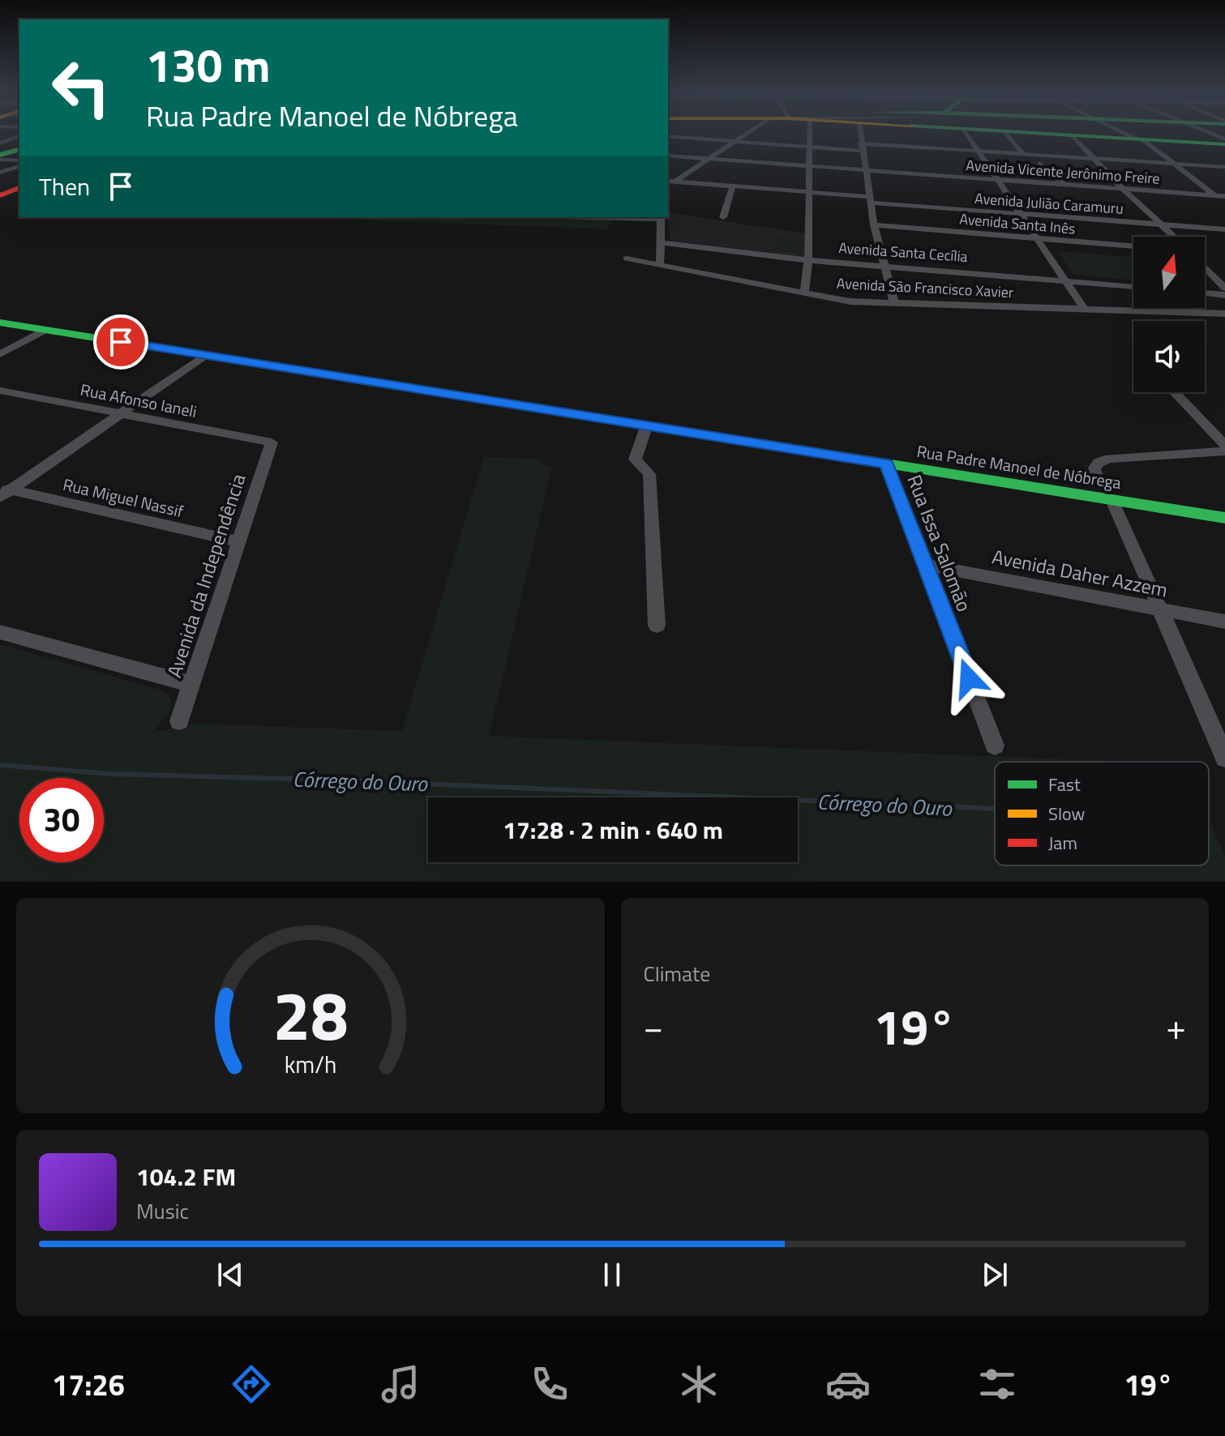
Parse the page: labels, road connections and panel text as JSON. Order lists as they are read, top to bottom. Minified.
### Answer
{"streets":{"street":["Avenida Vicente Jerônimo Freire","Avenida Julião Caramuru","Avenida Santa Inês","Avenida Santa Cecília","Avenida São Francisco Xavier","Rua Afonso Ianeli","Rua Padre Manoel de Nóbrega","Rua Miguel Nassif","Rua Issa Salomão","Avenida Daher Azzem","Avenida da Independência"]},"crossings":[["Rua Afonso Ianeli","Avenida da Independência"],["Rua Padre Manoel de Nóbrega","Rua Issa Salomão"],["Rua Miguel Nassif","Avenida da Independência"],["Rua Issa Salomão","Avenida Daher Azzem"]],"water":["Córrego do Ouro"],"legend":["Fast","Slow","Jam"],"north":"top","page":{"turn":["130 m","Rua Padre Manoel de Nóbrega"],"then":"Then","limit":"30","trip":"17:28 · 2 min · 640 m","tile":"Climate","heat":["−","19°","+"],"song":["104.2 FM","Music"],"tabs":["17:26","19°"],"gauge":["28","km/h"]}}
